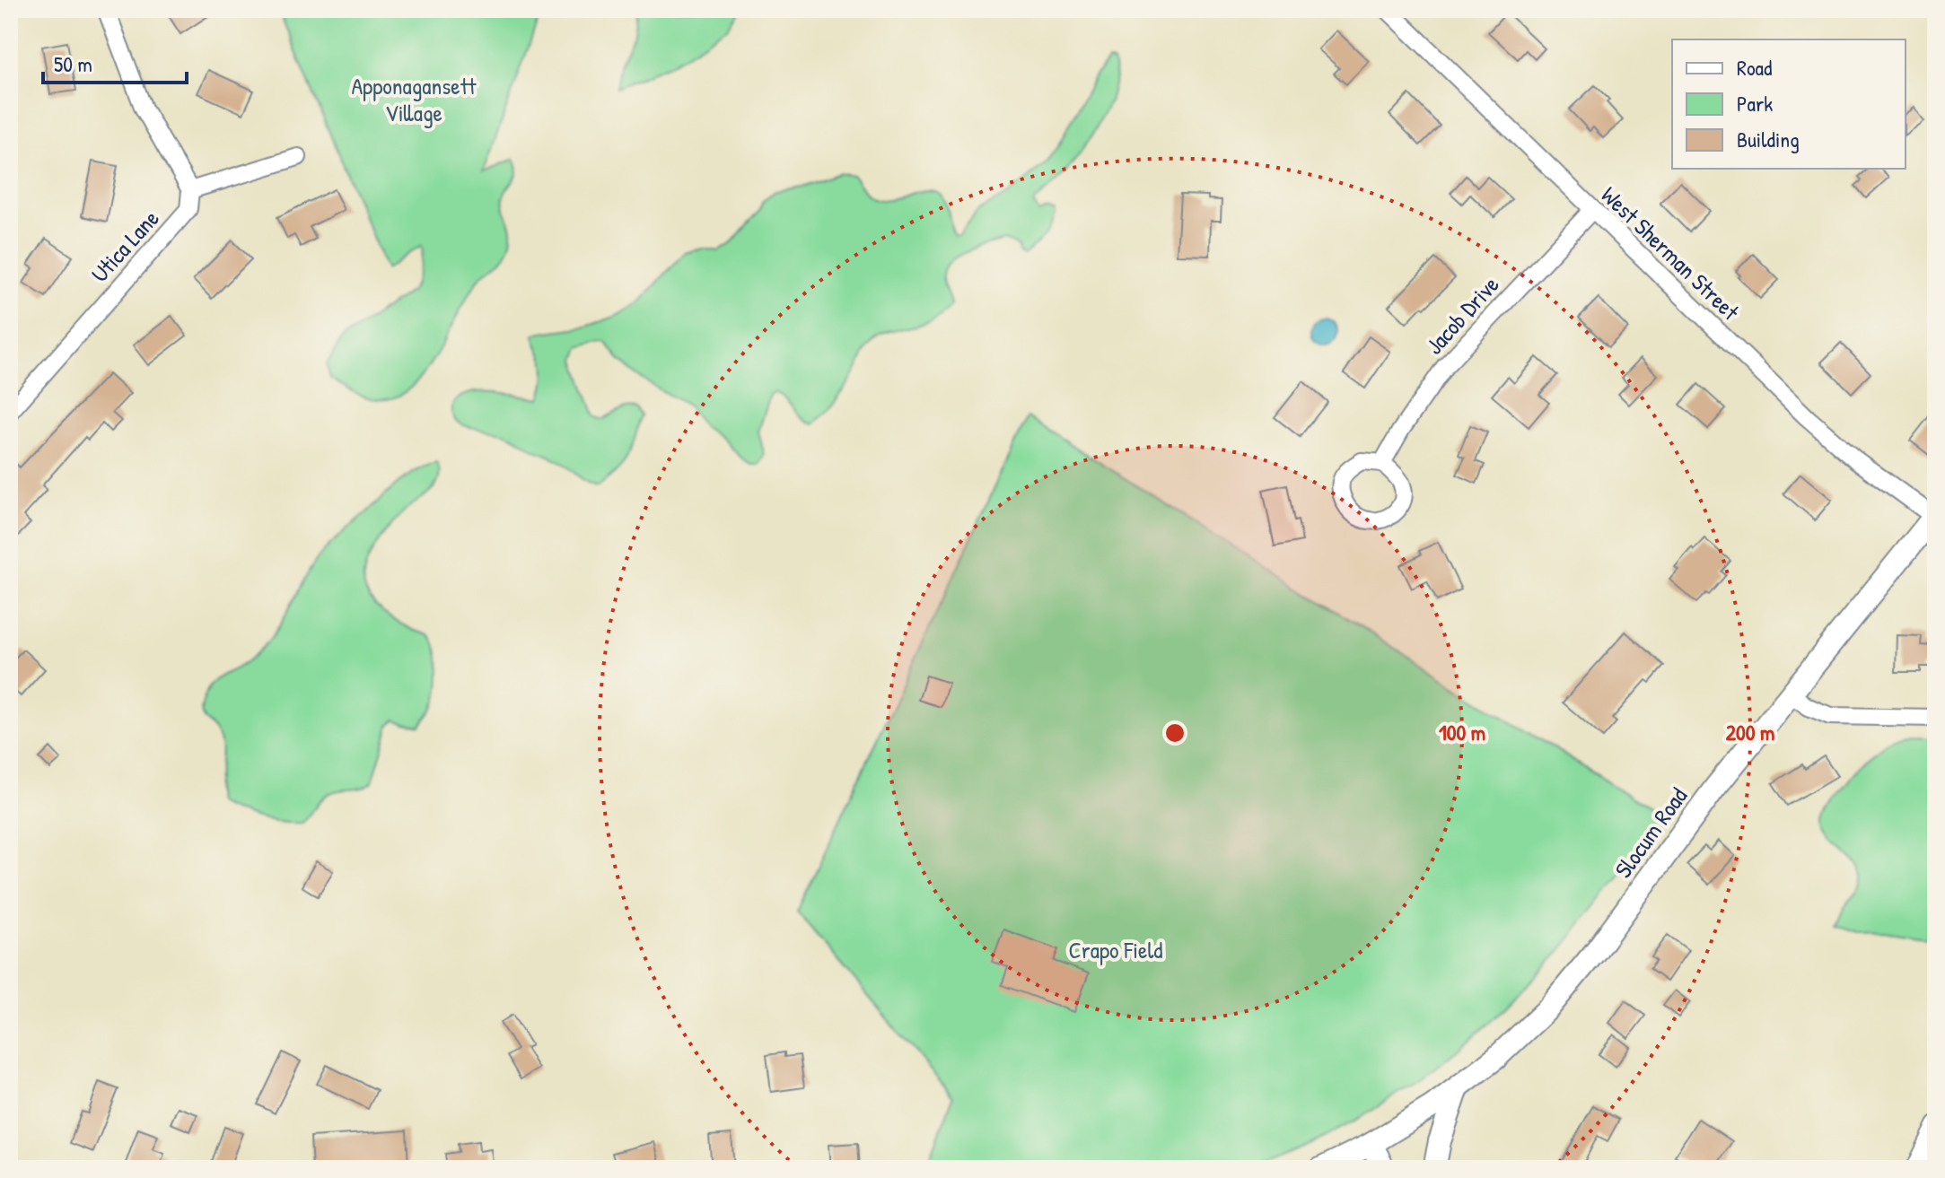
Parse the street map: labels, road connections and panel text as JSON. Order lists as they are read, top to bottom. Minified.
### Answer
{"streets":{"main road":["Slocum Road"],"street":["Utica Lane","West Sherman Street","Jacob Drive"]},"crossings":[["West Sherman Street","Jacob Drive"],["West Sherman Street","Slocum Road"]],"parks":["Apponagansett Village","Crapo Field"],"legend":["Road","Park","Building"],"scale_bar":"50 m","rings":["100 m","200 m"]}
